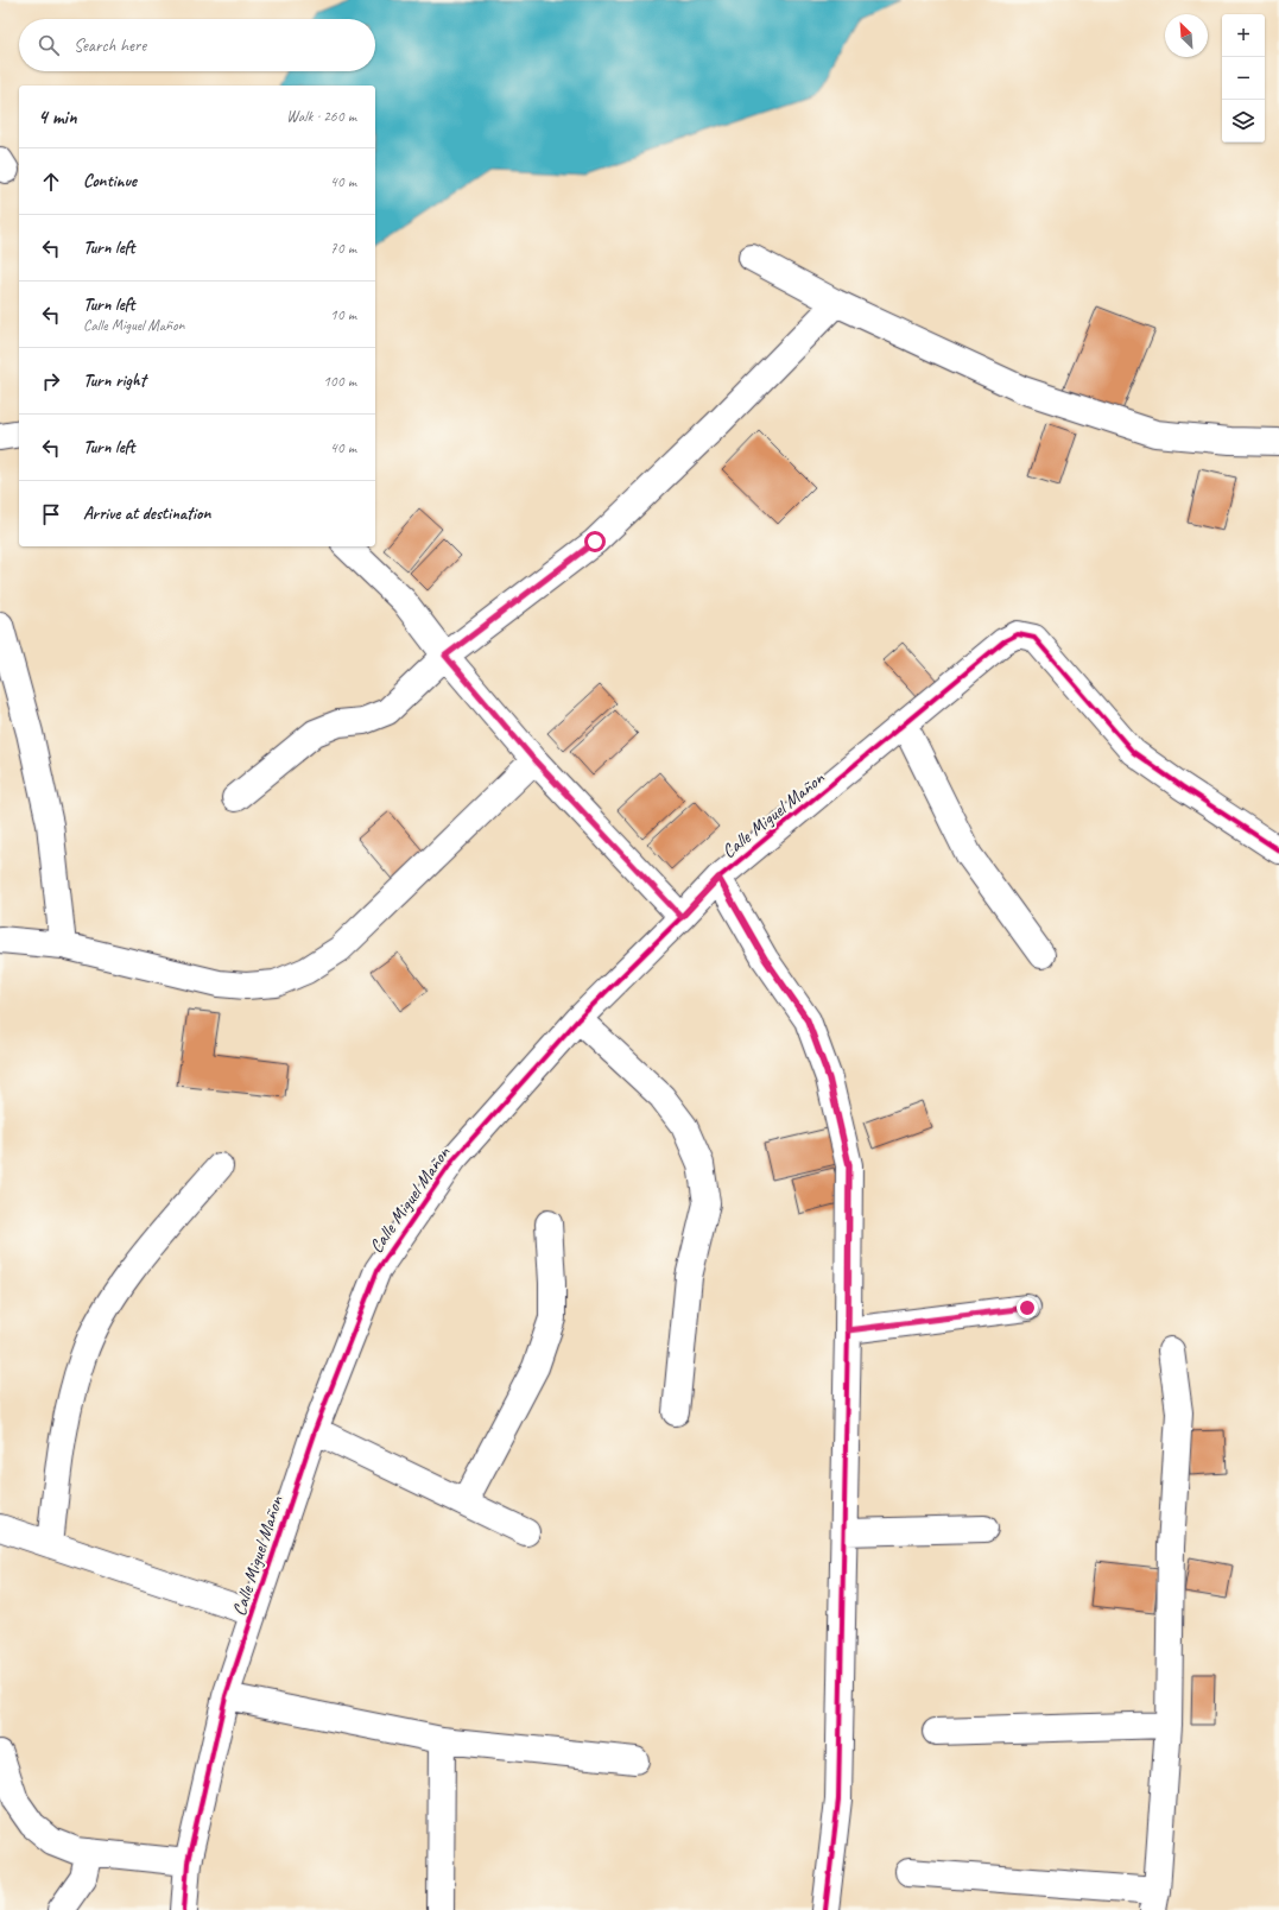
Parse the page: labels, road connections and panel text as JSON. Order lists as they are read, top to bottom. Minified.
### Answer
{"streets":{"street":["Calle Miguel Mañon"]},"north":"top left","page":{"map_buttons":["+","−"],"search":"Search here","heading":["4 min","Walk · 260 m"],"list":[["Continue","40 m"],["Turn left","70 m"],["Turn left","Calle Miguel Mañon","10 m"],["Turn right","100 m"],["Turn left","40 m"],"Arrive at destination"]}}
